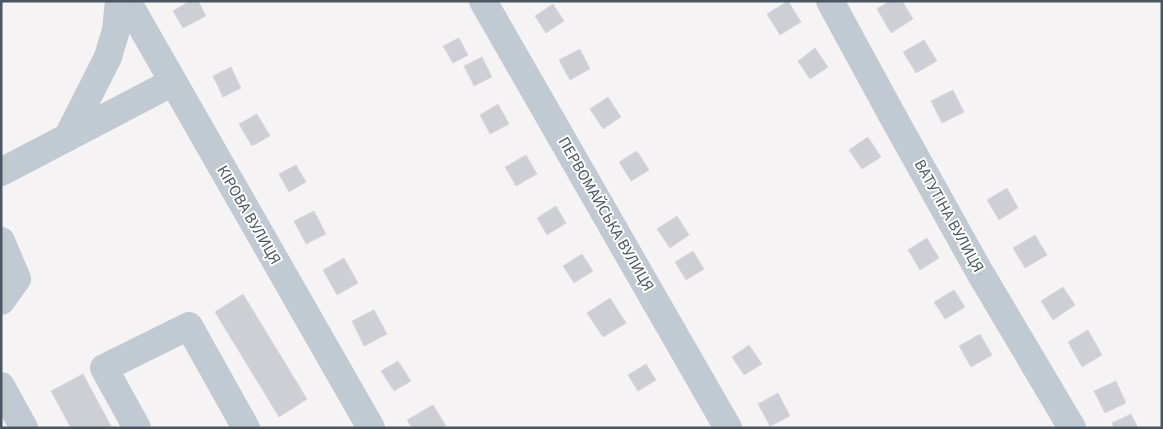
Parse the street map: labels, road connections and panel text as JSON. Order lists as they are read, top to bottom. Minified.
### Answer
{"streets":{"street":["ПЕРВОМАЙСЬКА ВУЛИЦЯ","КІРОВА ВУЛИЦЯ","ВАТУТІНА ВУЛИЦЯ"]}}
